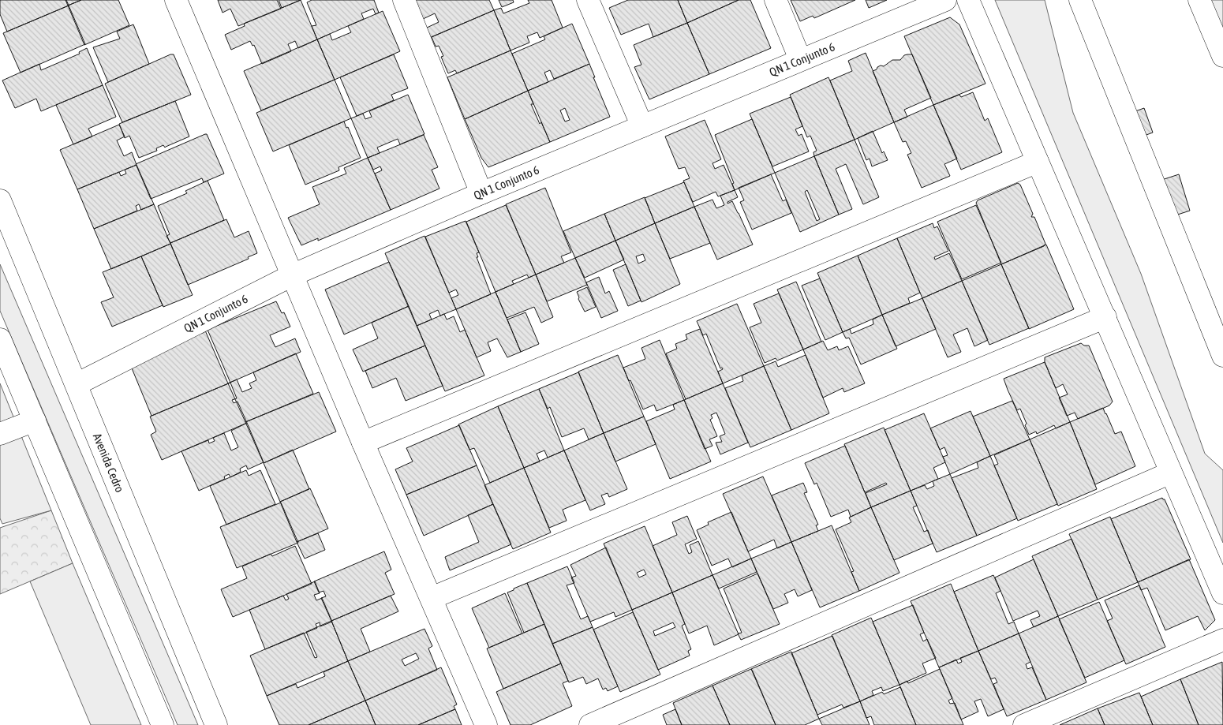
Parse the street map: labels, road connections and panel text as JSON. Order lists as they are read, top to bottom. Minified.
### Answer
{"streets":{"main road":["QN 1 Conjunto 6","Avenida Cedro"]},"crossings":[["QN 1 Conjunto 6","Avenida Cedro"]]}
